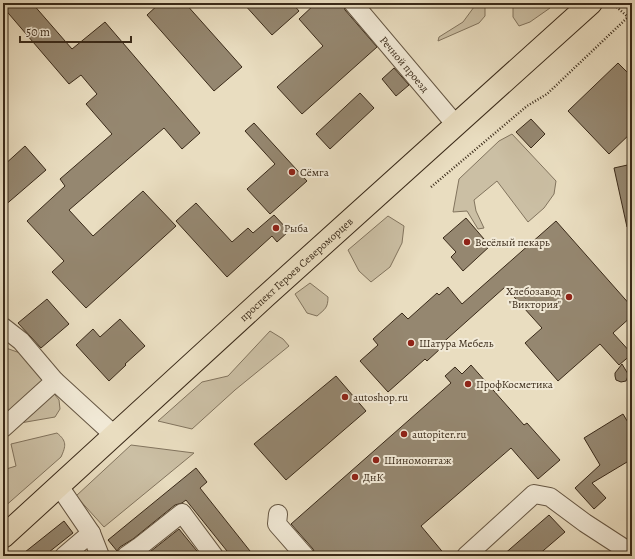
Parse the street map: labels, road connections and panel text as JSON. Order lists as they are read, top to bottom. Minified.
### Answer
{"streets":{"main road":["проспект Героев Североморцев"],"street":["Речной проезд"]},"crossings":[["Речной проезд","проспект Героев Североморцев"]],"places":["Сёмга","Рыба","Весёлый пекарь","Хлебозавод \"Виктория\"","Шатура Мебель","ПрофКосметика","autoshop.ru","autopiter.ru","Шиномонтаж","ДнК"],"scale_bar":"50 m"}
